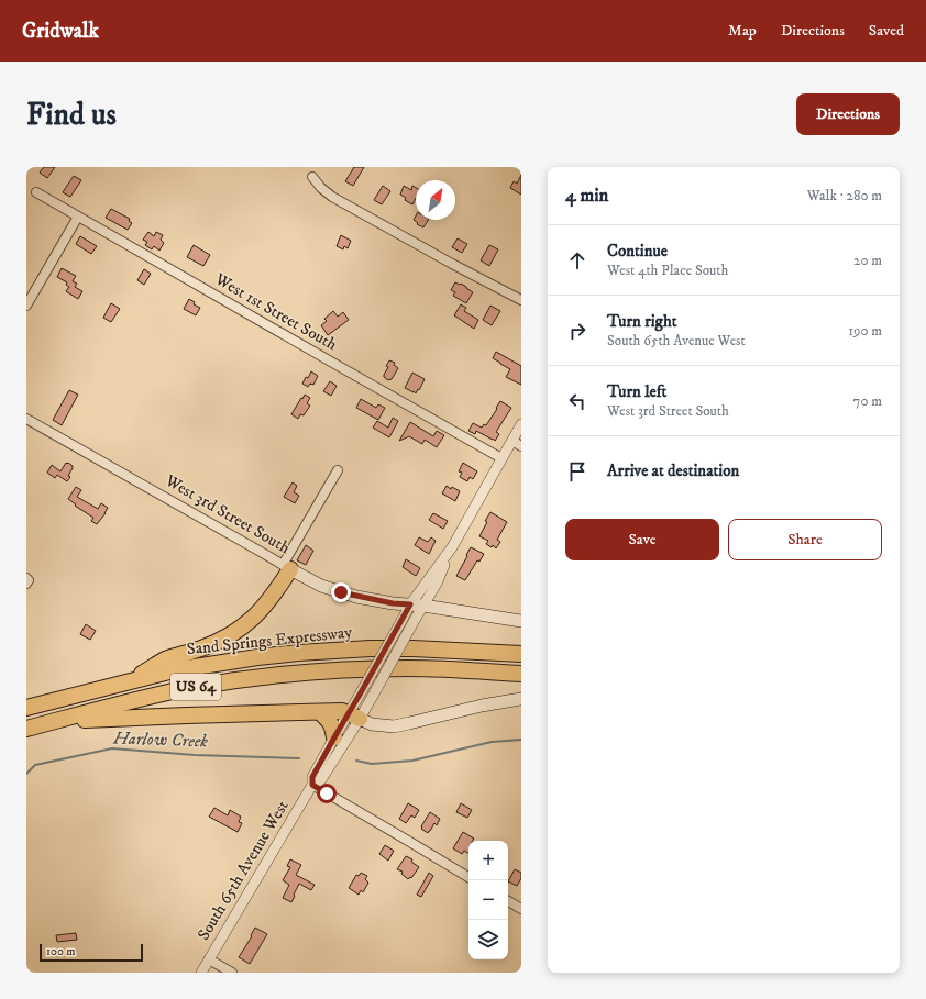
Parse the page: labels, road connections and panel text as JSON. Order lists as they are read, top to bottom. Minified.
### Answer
{"streets":{"highway":["Sand Springs Expressway","US 64"],"main road":["West 3rd Street South"],"street":["West 1st Street South","South 65th Avenue West"]},"crossings":[["West 1st Street South","South 65th Avenue West"],["West 3rd Street South","South 65th Avenue West"]],"water":["Harlow Creek"],"scale_bar":"100 m","north":"top right","page":{"header":"Gridwalk","nav":["Map","Directions","Saved"],"buttons":["Directions",["Save","Share"]],"title":"Find us","heading":["4 min","Walk · 280 m"],"list":[["Continue","West 4th Place South","20 m"],["Turn right","South 65th Avenue West","190 m"],["Turn left","West 3rd Street South","70 m"],"Arrive at destination"],"map_buttons":["+","−"],"scale":"100 m"}}
